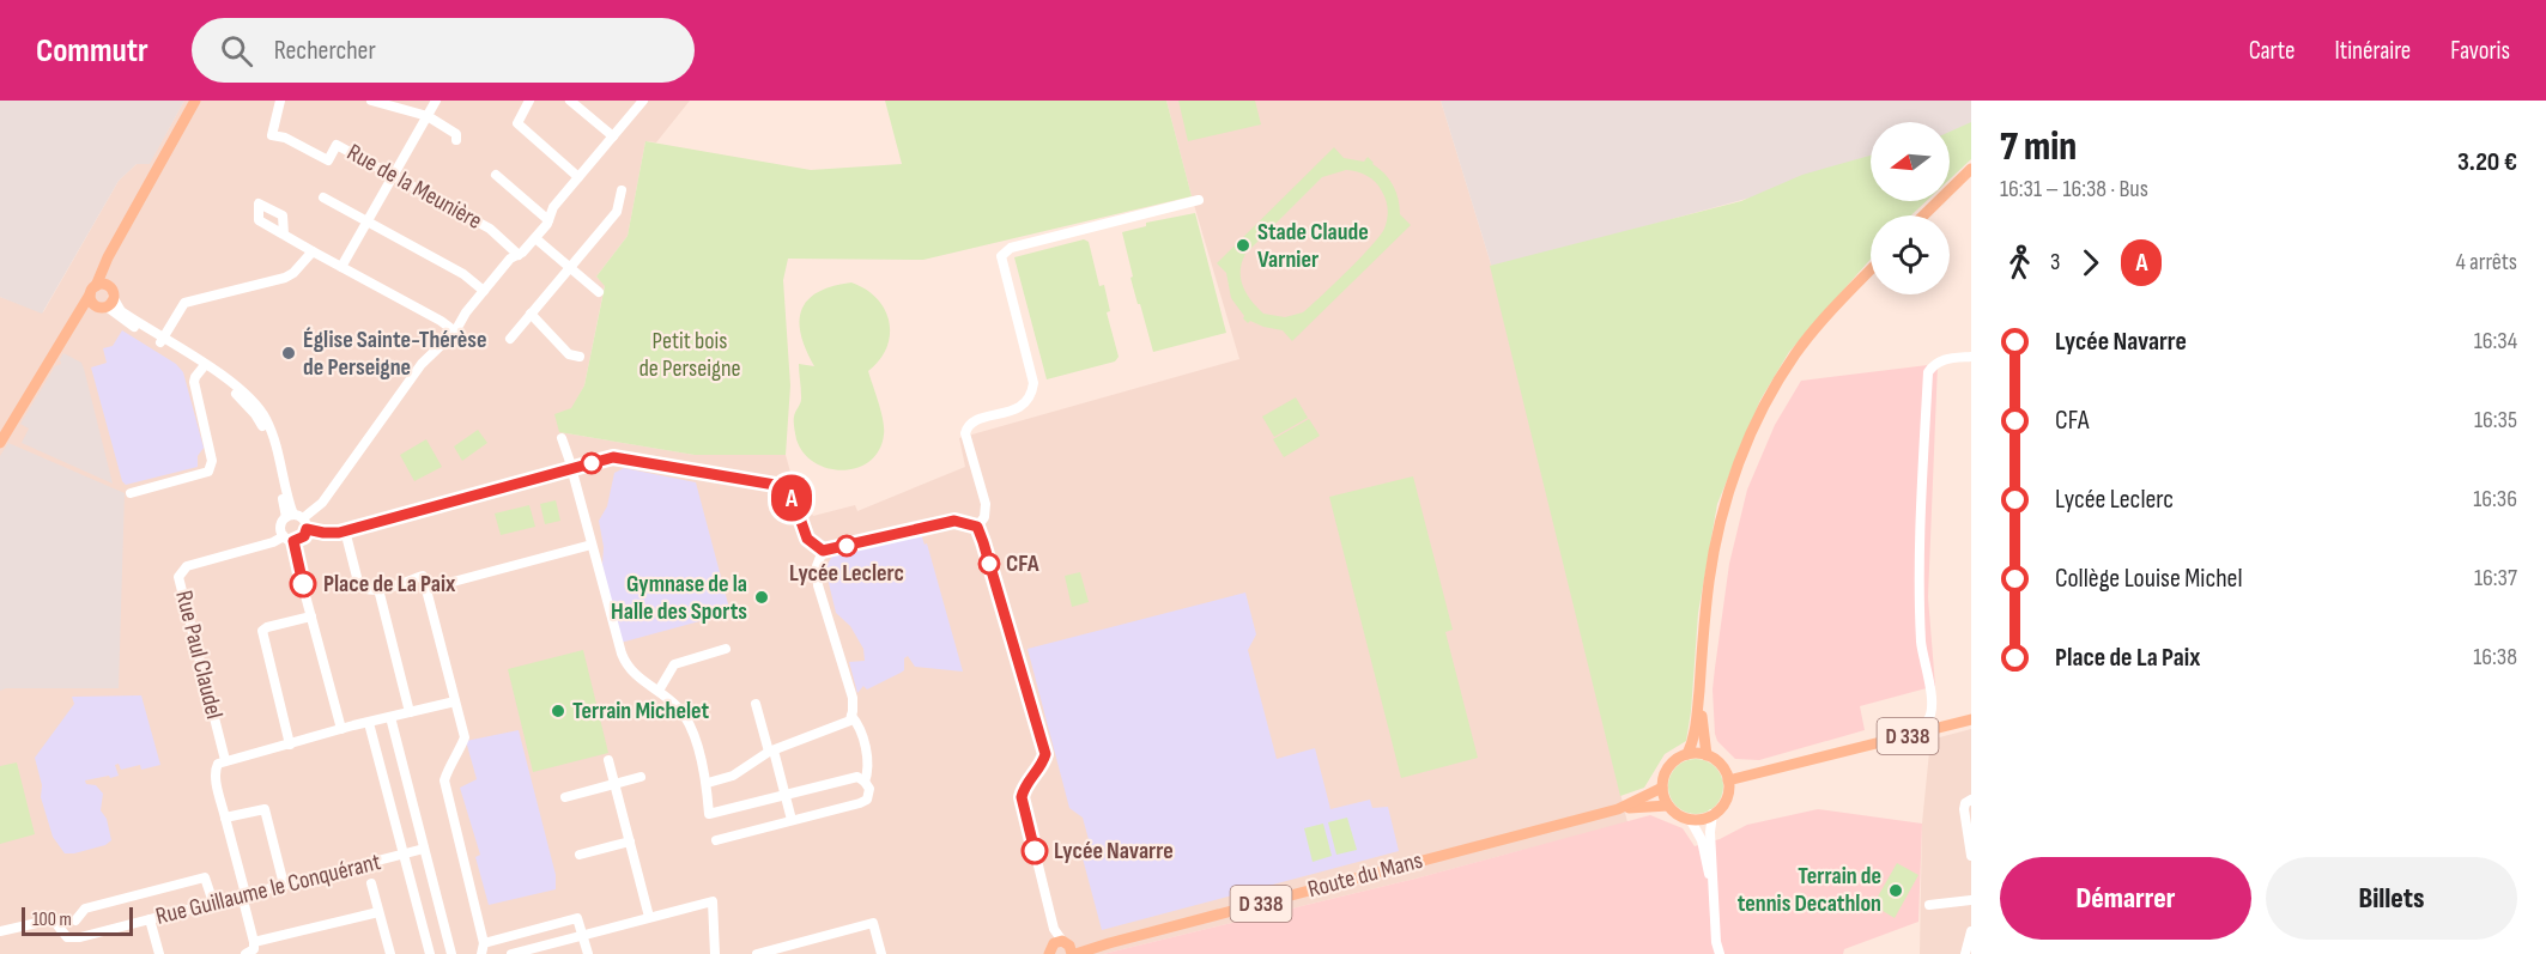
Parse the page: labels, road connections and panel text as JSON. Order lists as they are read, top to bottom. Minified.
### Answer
{"streets":{"main road":["D 338","Route du Mans"],"street":["Rue de la Meunière","Rue Paul Claudel","Rue Guillaume le Conquérant"]},"crossings":[["D 338","Route du Mans"]],"parks":["Petit bois de Perseigne"],"places":["Stade Claude Varnier","Église Sainte-Thérèse de Perseigne","Lycée Leclerc","CFA","Place de La Paix","Gymnase de la Halle des Sports","Terrain Michelet","Lycée Navarre","Terrain de tennis Decathlon"],"lines":["bus line A"],"scale_bar":"100 m","north":"left","page":{"header":"Commutr","search":"Rechercher","nav":["Carte","Itinéraire","Favoris"],"on_map":"A","heading":["7 min","16:31 – 16:38 · Bus","3.20 €"],"legs":["3","A","4 arrêts"],"list":[{"name":"Lycée Navarre","value":"16:34"},{"name":"CFA","value":"16:35"},{"name":"Lycée Leclerc","value":"16:36"},{"name":"Collège Louise Michel","value":"16:37"},{"name":"Place de La Paix","value":"16:38"}],"buttons":["Démarrer","Billets"],"scale":"100 m"}}
